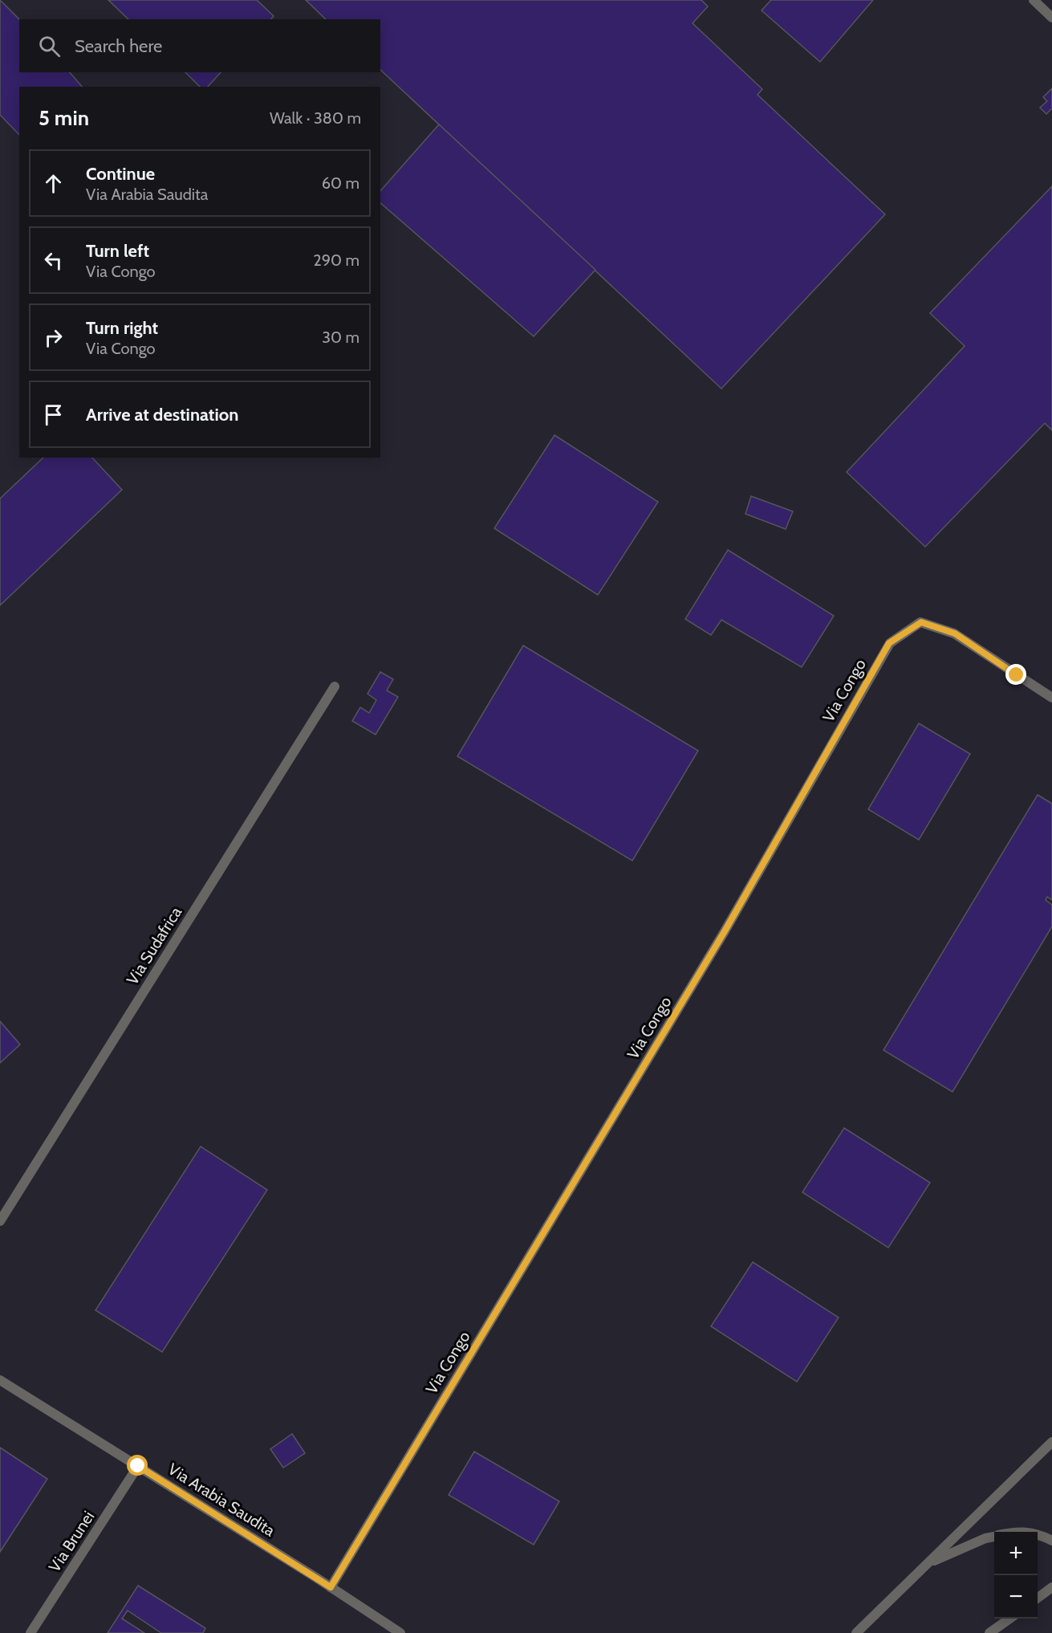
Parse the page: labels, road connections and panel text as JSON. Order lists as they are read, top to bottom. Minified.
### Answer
{"streets":{"street":["Via Congo","Via Sudafrica","Via Arabia Saudita","Via Brunei"]},"crossings":[["Via Congo","Via Arabia Saudita"],["Via Arabia Saudita","Via Brunei"]],"page":{"search":"Search here","heading":["5 min","Walk · 380 m"],"list":[["Continue","Via Arabia Saudita","60 m"],["Turn left","Via Congo","290 m"],["Turn right","Via Congo","30 m"],"Arrive at destination"],"map_buttons":["+","−"]}}
